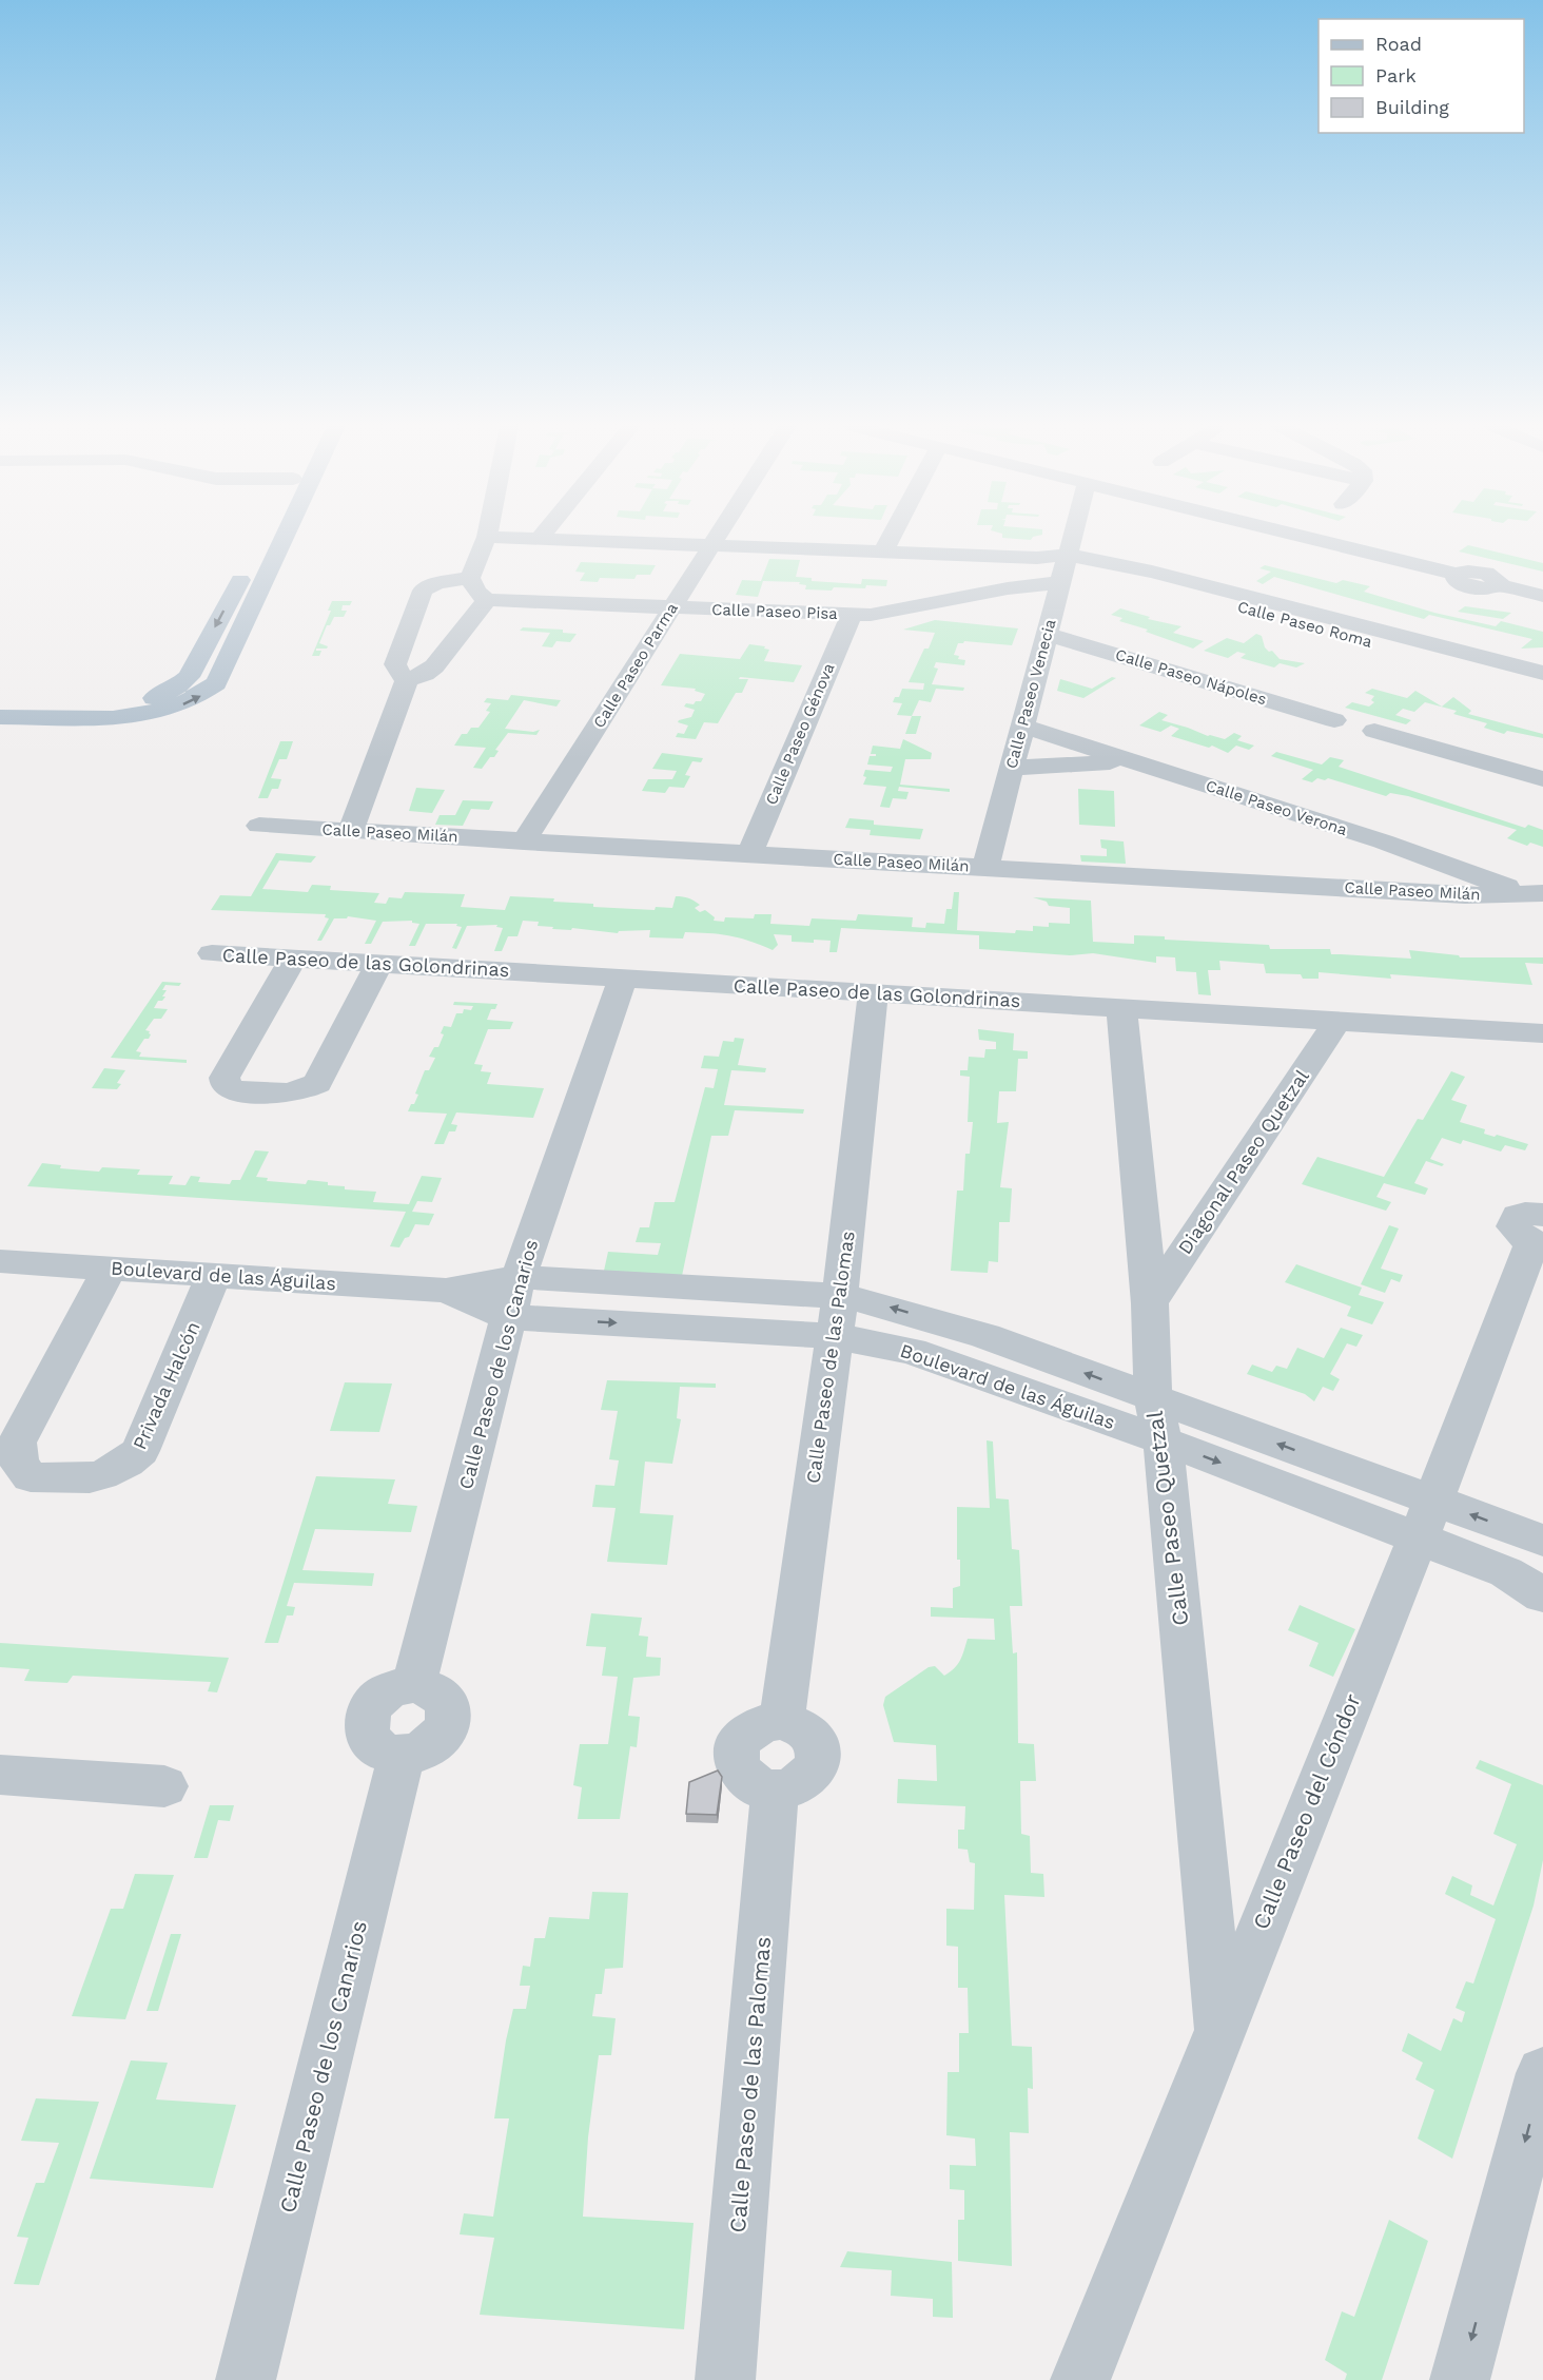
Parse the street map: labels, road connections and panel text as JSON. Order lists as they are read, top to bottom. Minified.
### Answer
{"streets":{"street":["Calle Paseo Pisa","Calle Paseo Roma","Calle Paseo Parma","Calle Paseo Nápoles","Calle Paseo Venecia","Calle Paseo Génova","Calle Paseo Verona","Calle Paseo Milán","Calle Paseo de las Golondrinas","Diagonal Paseo Quetzal","Boulevard de las Águilas","Calle Paseo de las Palomas","Calle Paseo de los Canarios","Privada Halcón","Calle Paseo Quetzal","Calle Paseo del Cóndor"]},"crossings":[["Calle Paseo Pisa","Calle Paseo Roma"],["Calle Paseo Pisa","Calle Paseo Parma"],["Calle Paseo Pisa","Calle Paseo Venecia"],["Calle Paseo Pisa","Calle Paseo Génova"],["Calle Paseo Roma","Calle Paseo Venecia"],["Calle Paseo Parma","Calle Paseo Milán"],["Calle Paseo Nápoles","Calle Paseo Venecia"],["Calle Paseo Venecia","Calle Paseo Verona"],["Calle Paseo Venecia","Calle Paseo Milán"],["Calle Paseo Génova","Calle Paseo Milán"],["Calle Paseo Verona","Calle Paseo Milán"],["Calle Paseo de las Golondrinas","Diagonal Paseo Quetzal"],["Calle Paseo de las Golondrinas","Calle Paseo de las Palomas"],["Calle Paseo de las Golondrinas","Calle Paseo de los Canarios"],["Calle Paseo de las Golondrinas","Calle Paseo Quetzal"],["Diagonal Paseo Quetzal","Calle Paseo Quetzal"],["Boulevard de las Águilas","Calle Paseo de las Palomas"],["Boulevard de las Águilas","Calle Paseo de los Canarios"],["Boulevard de las Águilas","Privada Halcón"],["Boulevard de las Águilas","Calle Paseo Quetzal"],["Boulevard de las Águilas","Calle Paseo del Cóndor"],["Calle Paseo Quetzal","Calle Paseo del Cóndor"]],"legend":["Road","Park","Building"]}
